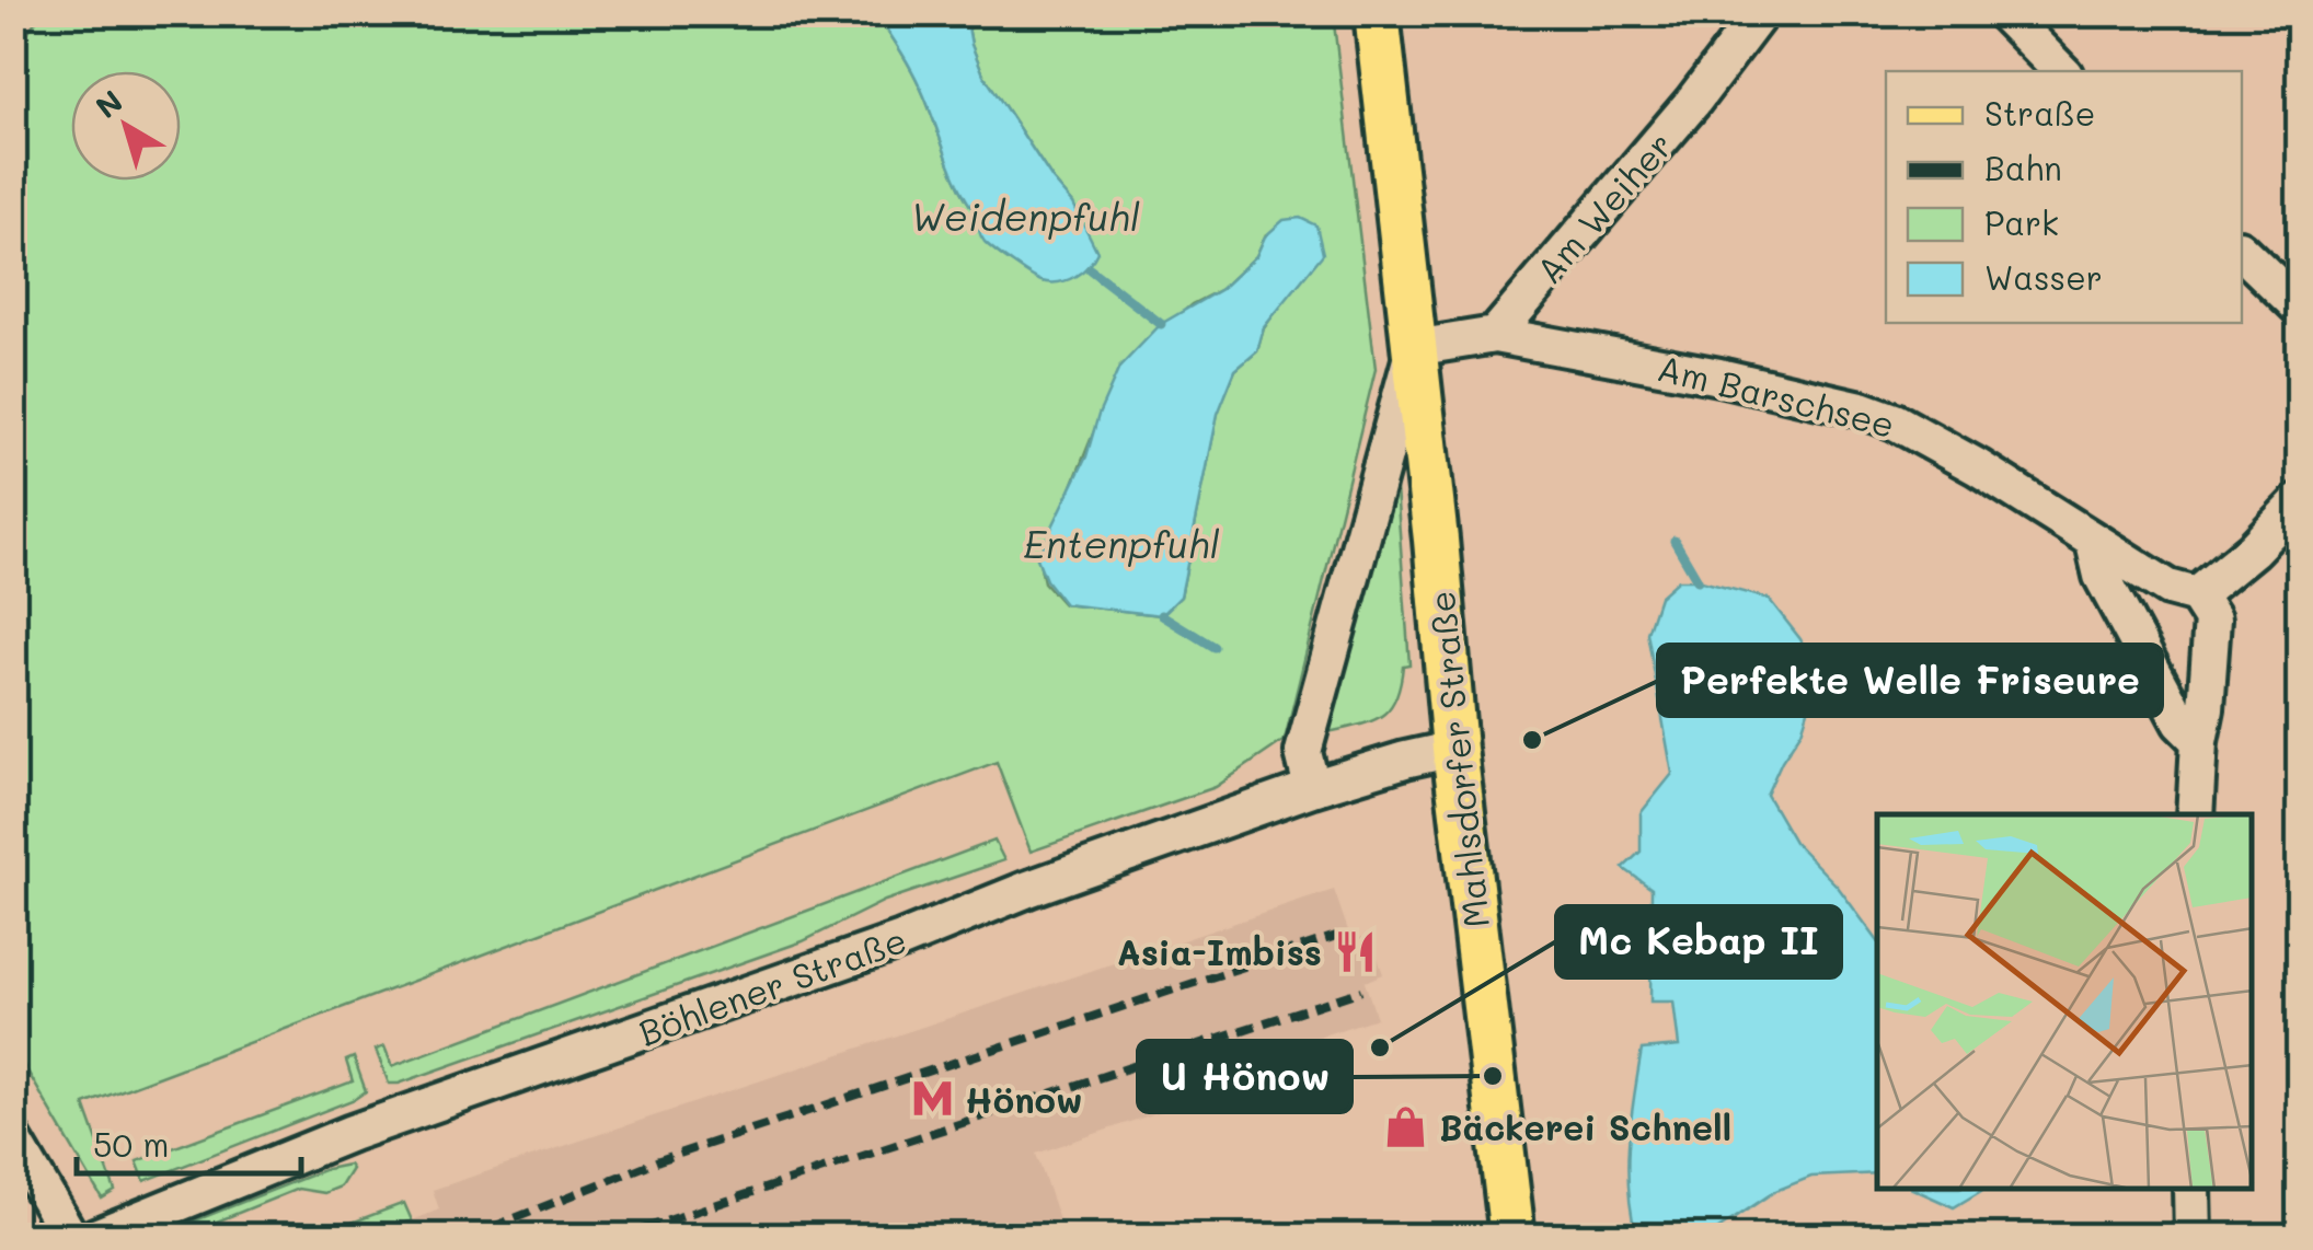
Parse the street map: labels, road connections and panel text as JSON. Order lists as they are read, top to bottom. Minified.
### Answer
{"streets":{"main road":["Mahlsdorfer Straße"],"street":["Am Weiher","Am Barschsee","Böhlener Straße"]},"crossings":[["Am Weiher","Am Barschsee"],["Mahlsdorfer Straße","Böhlener Straße"]],"water":["Weidenpfuhl","Entenpfuhl"],"places":{"other":["Perfekte Welle Friseure","Mc Kebap II","U Hönow"],"restaurant":["Asia-Imbiss"],"metro station":["Hönow"],"shop":["Bäckerei Schnell"]},"legend":["Straße","Bahn","Park","Wasser"],"scale_bar":"50 m","north":"top left"}
